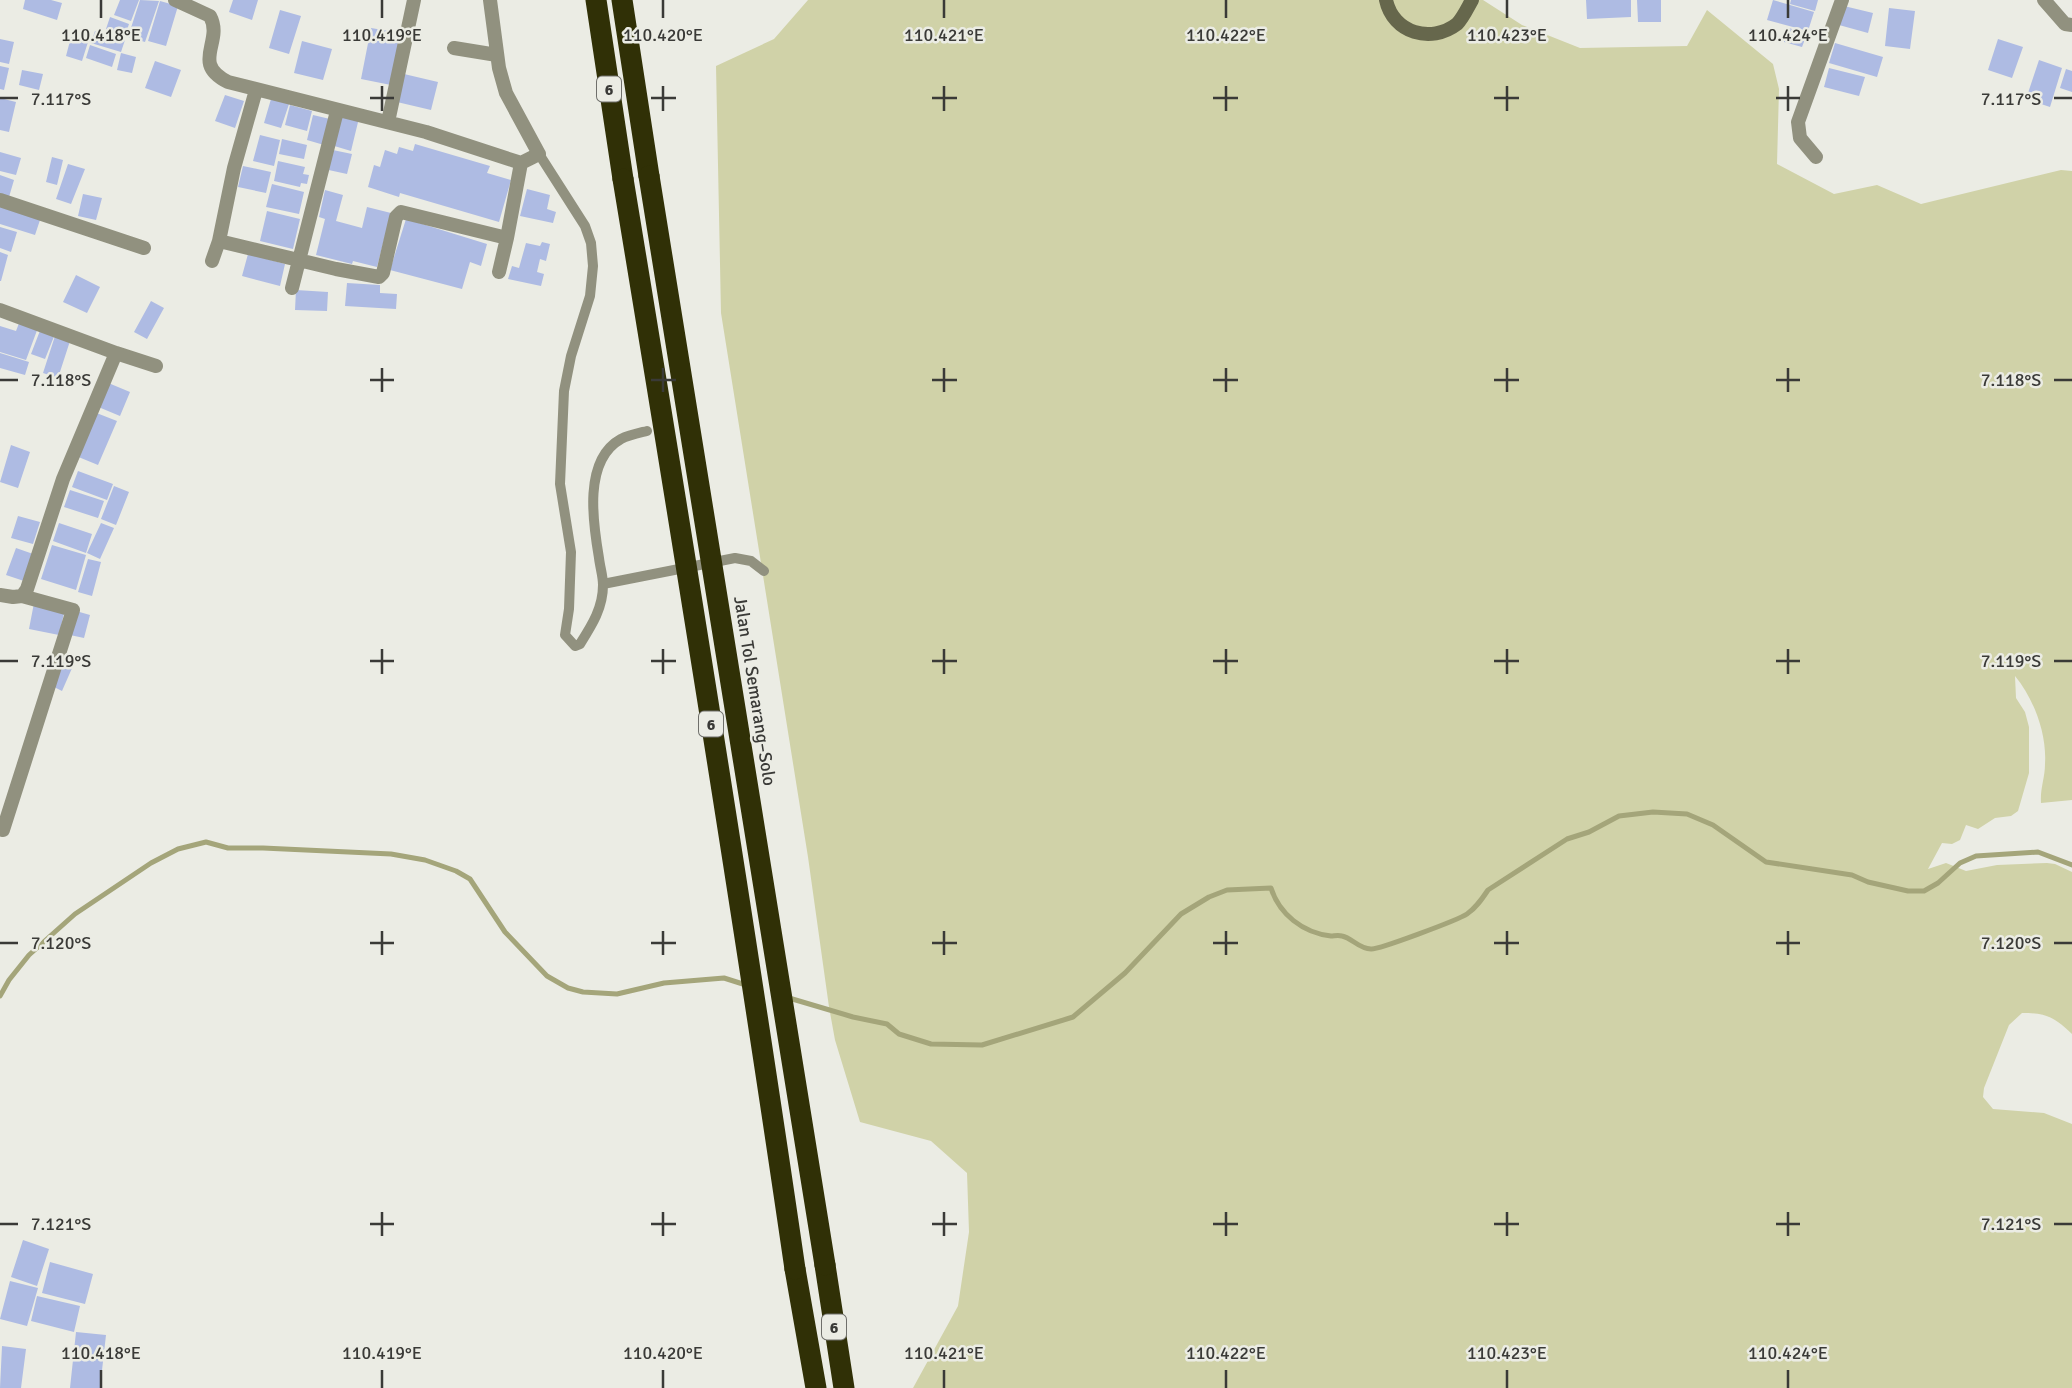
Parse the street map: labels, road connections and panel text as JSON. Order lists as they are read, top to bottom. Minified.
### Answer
{"streets":{"highway":["6","Jalan Tol Semarang–Solo"]},"coordinates":["110.418°E","110.419°E","110.420°E","110.421°E","110.422°E","110.423°E","110.424°E","7.117°S","7.118°S","7.119°S","7.120°S","7.121°S"]}
